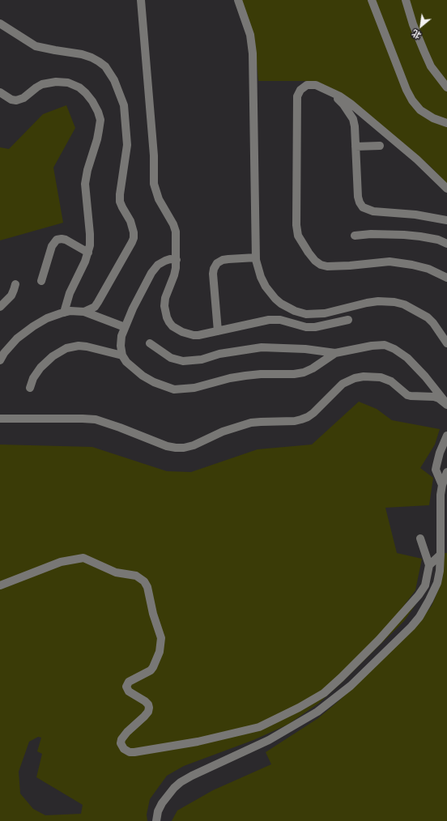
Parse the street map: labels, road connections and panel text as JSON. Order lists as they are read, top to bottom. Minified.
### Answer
{"north":"bottom left"}
